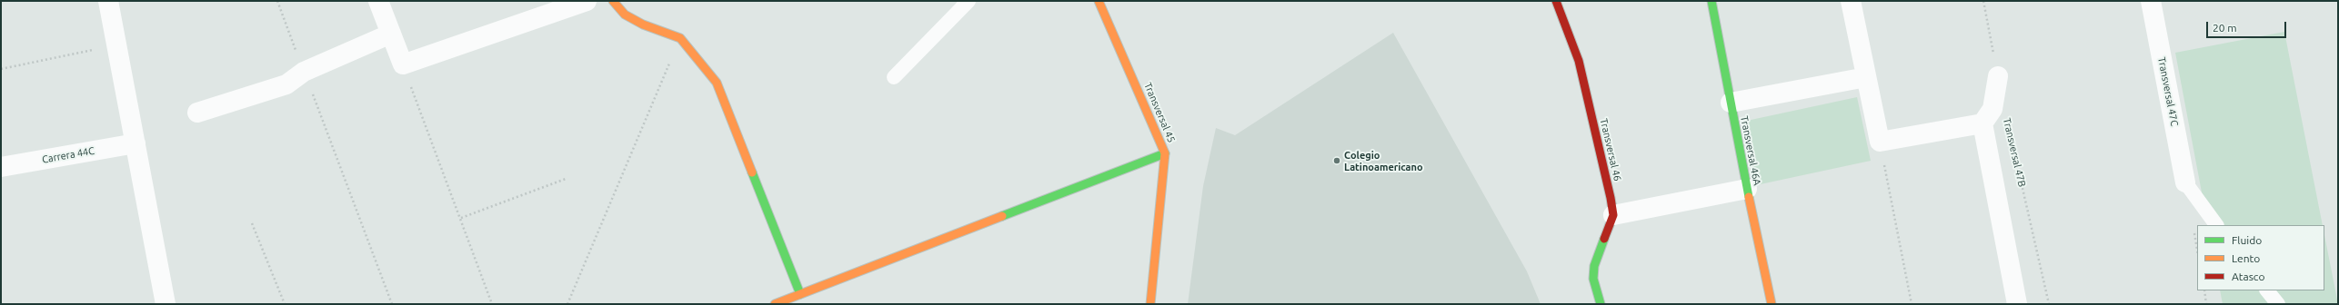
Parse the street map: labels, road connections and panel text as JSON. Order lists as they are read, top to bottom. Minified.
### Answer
{"streets":{"street":["Transversal 47C","Transversal 45","Transversal 46","Transversal 46A","Carrera 44C"],"path":["Transversal 47B"]},"places":["Colegio Latinoamericano"],"legend":["Fluido","Lento","Atasco"],"scale_bar":"20 m"}
